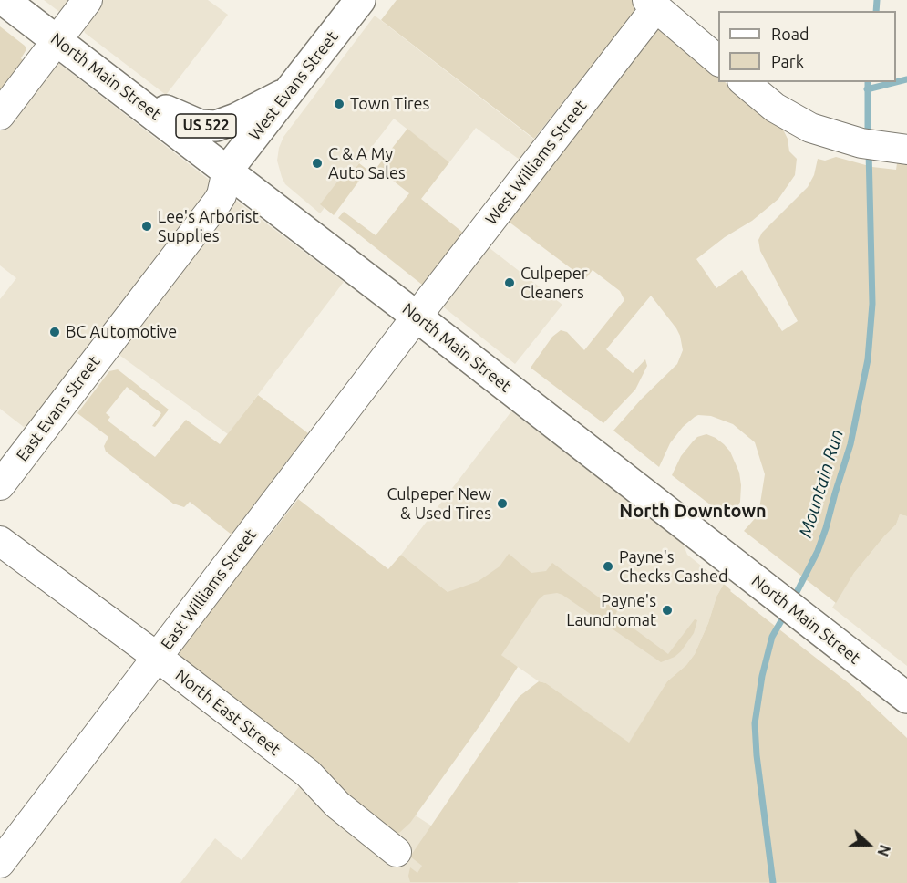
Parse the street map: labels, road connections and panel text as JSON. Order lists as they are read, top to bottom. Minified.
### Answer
{"streets":{"main road":["North Main Street","West Evans Street","US 522"],"street":["West Williams Street","East Evans Street","East Williams Street","North East Street"]},"crossings":[["North Main Street","West Evans Street"],["North Main Street","US 522"],["North Main Street","West Williams Street"],["North Main Street","East Evans Street"],["North Main Street","East Williams Street"],["West Evans Street","US 522"],["West Evans Street","East Evans Street"],["West Williams Street","East Williams Street"],["East Williams Street","North East Street"]],"districts":["North Downtown"],"water":["Mountain Run"],"places":["Town Tires","C & A My Auto Sales","Lee's Arborist Supplies","Culpeper Cleaners","BC Automotive","Culpeper New & Used Tires","Payne's Checks Cashed","Payne's Laundromat"],"legend":["Road","Park"],"north":"right"}
